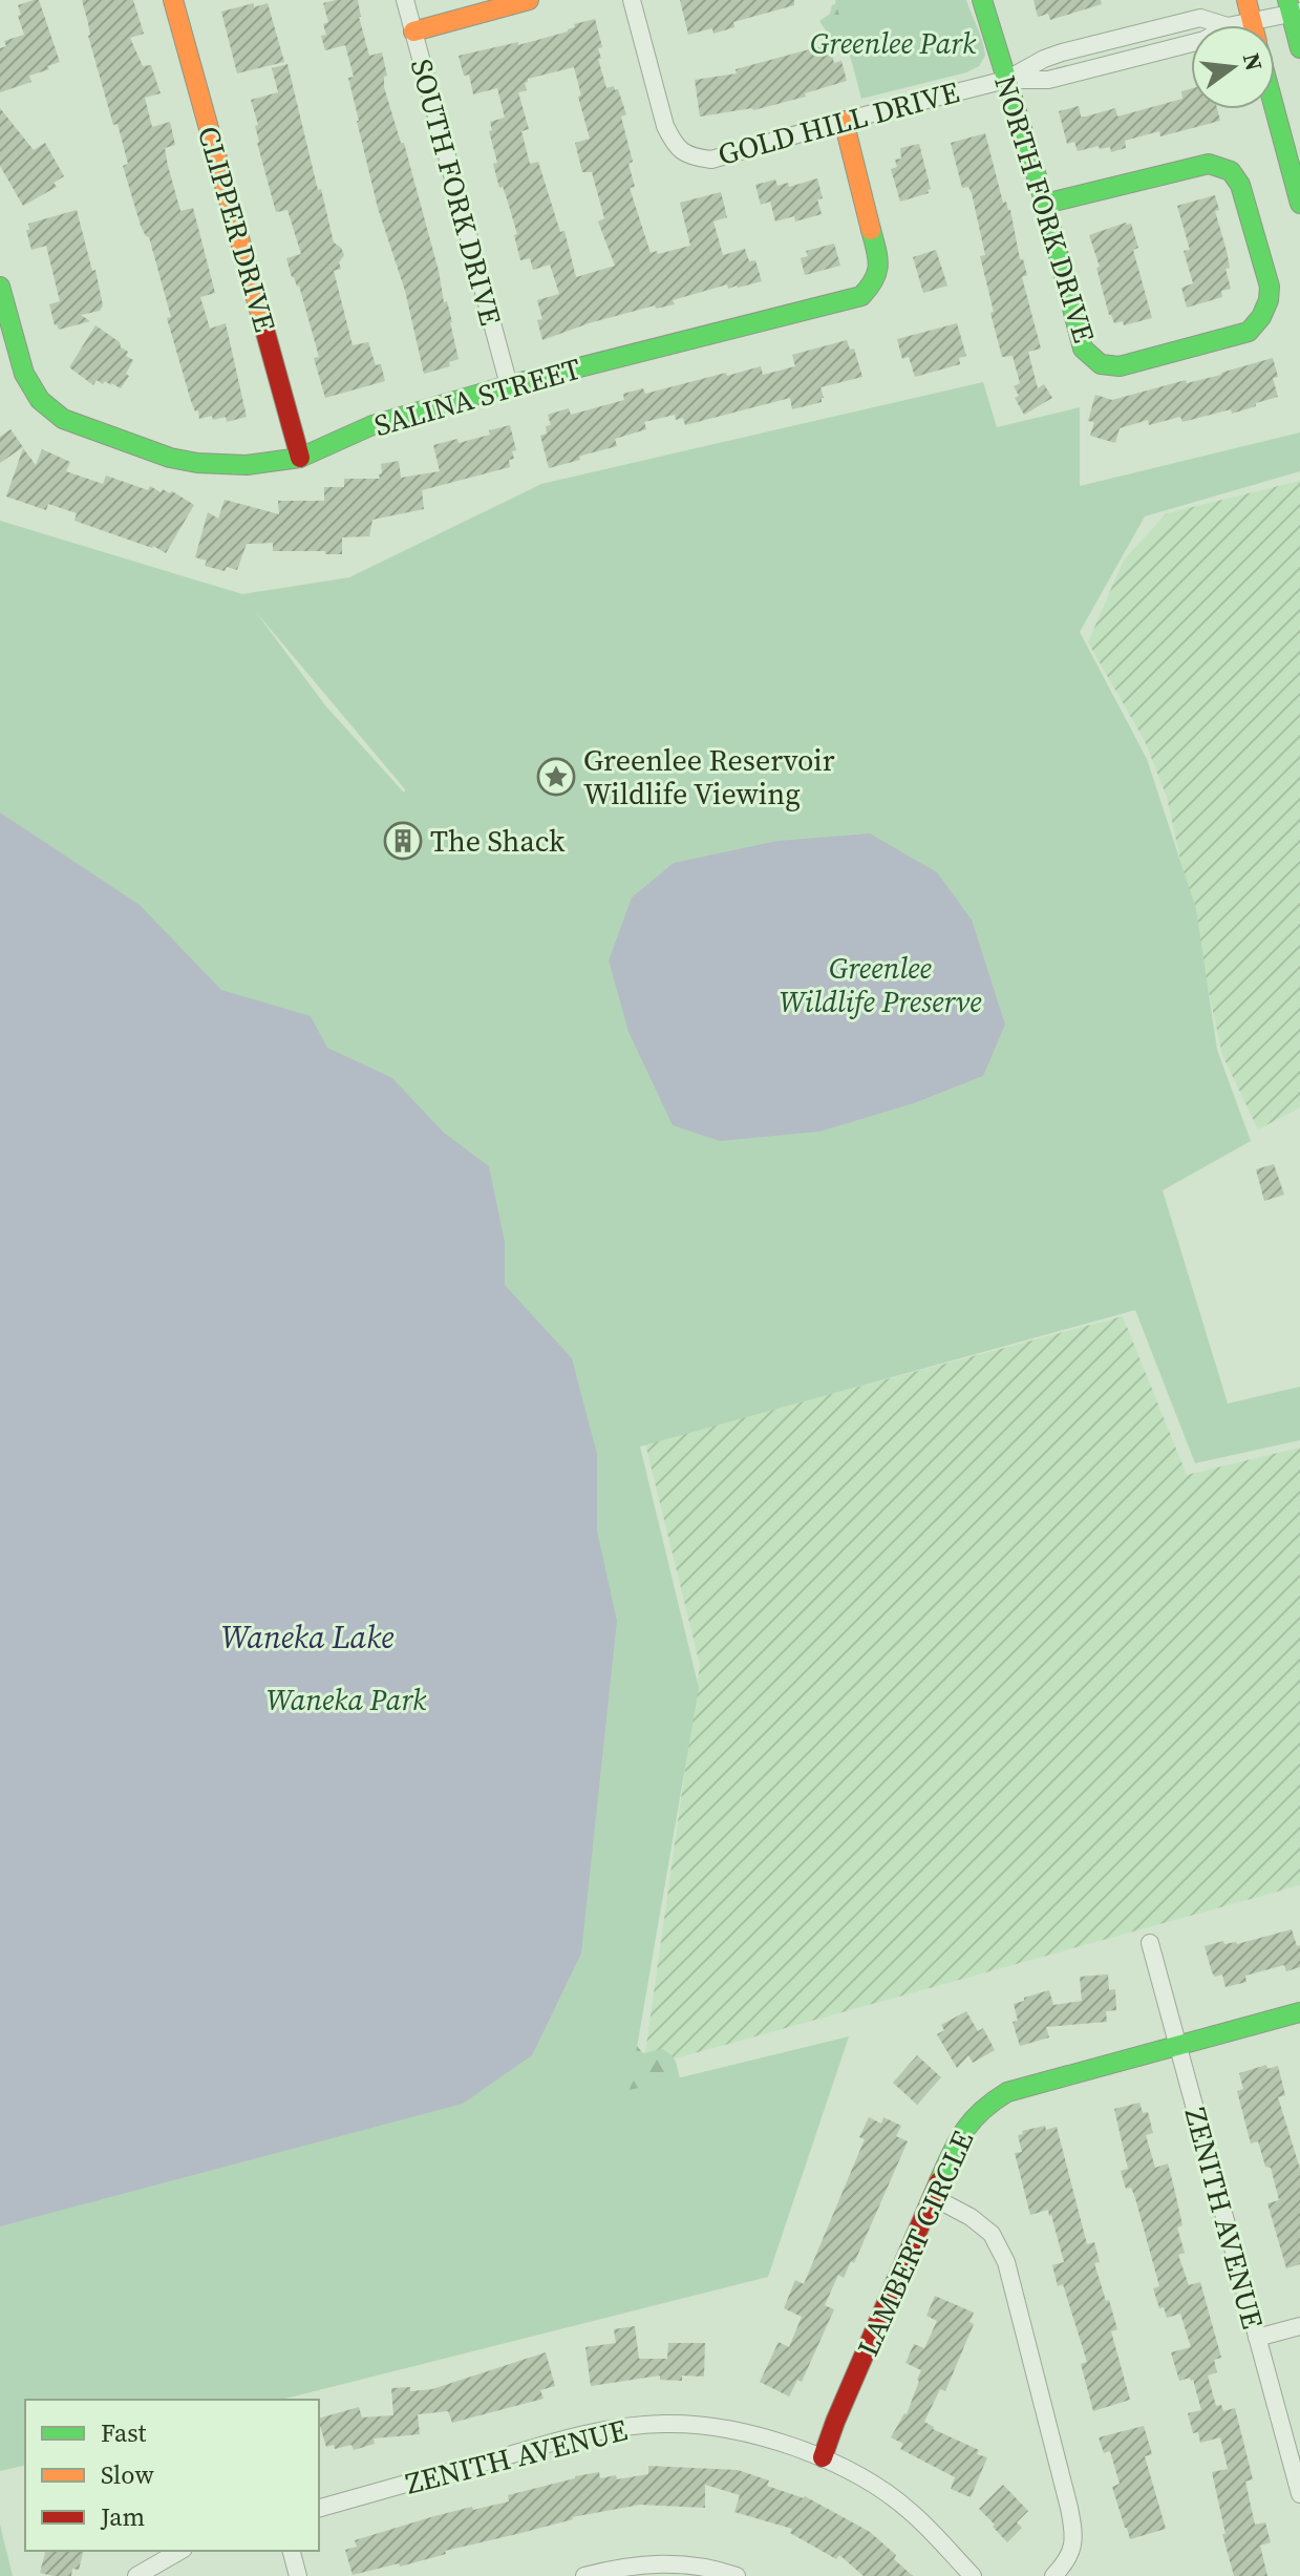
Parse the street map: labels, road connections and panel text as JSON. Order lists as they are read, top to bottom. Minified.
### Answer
{"streets":{"street":["GOLD HILL DRIVE","SOUTH FORK DRIVE","NORTH FORK DRIVE","CLIPPER DRIVE","SALINA STREET","ZENITH AVENUE","LAMBERT CIRCLE"]},"crossings":[["GOLD HILL DRIVE","NORTH FORK DRIVE"],["GOLD HILL DRIVE","SALINA STREET"],["SOUTH FORK DRIVE","SALINA STREET"],["CLIPPER DRIVE","SALINA STREET"],["ZENITH AVENUE","LAMBERT CIRCLE"]],"water":["Waneka Lake"],"parks":["Greenlee Park","Greenlee Wildlife Preserve","Waneka Park"],"places":{"place":["Greenlee Reservoir Wildlife Viewing"],"building":["The Shack"]},"legend":["Fast","Slow","Jam"],"north":"right"}
